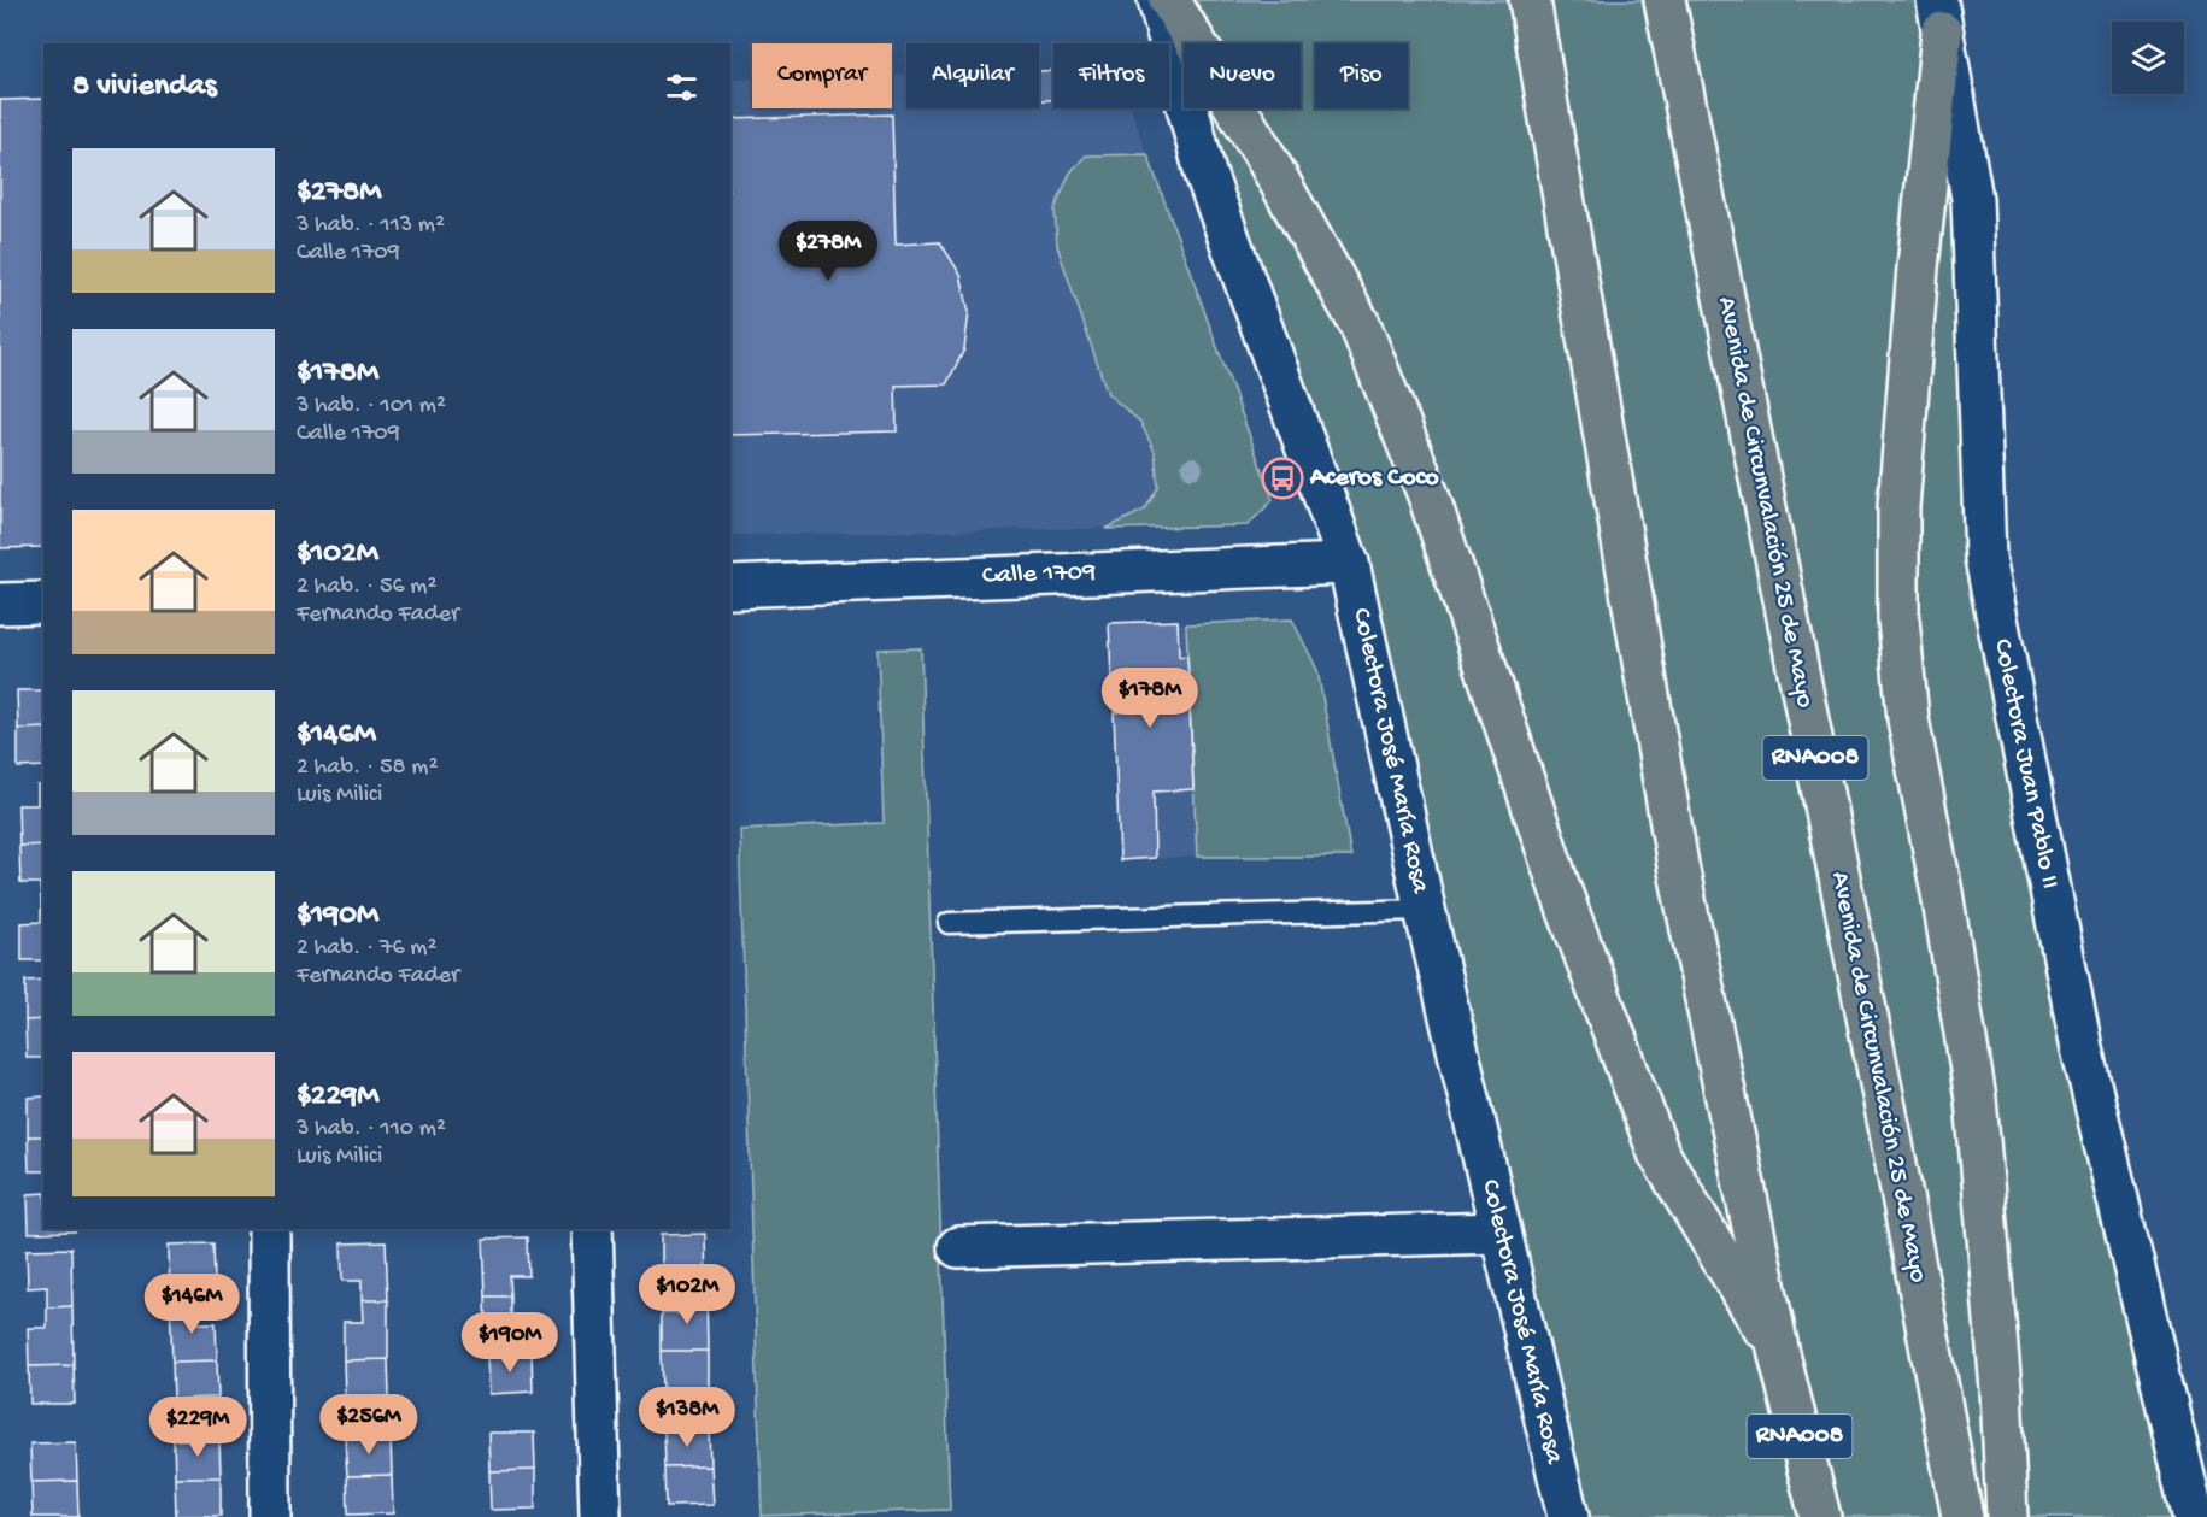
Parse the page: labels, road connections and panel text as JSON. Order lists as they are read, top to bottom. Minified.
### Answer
{"streets":{"highway":["Avenida de Circunvalación 25 de Mayo","RNA008"],"main road":["Calle 1709","Colectora José María Rosa","Colectora Juan Pablo II"]},"crossings":[["Calle 1709","Colectora José María Rosa"]],"places":{"bus stop":["Aceros Coco"]},"page":{"chip":["Comprar","Alquilar","Filtros","Nuevo","Piso"],"heading":"8 viviendas","list":[{"name":"$278M","note":"3 hab. · 113 m² · Calle 1709"},{"name":"$178M","note":"3 hab. · 101 m² · Calle 1709"},{"name":"$102M","note":"2 hab. · 56 m² · Fernando Fader"},{"name":"$146M","note":"2 hab. · 58 m² · Luis Milici"},{"name":"$190M","note":"2 hab. · 76 m² · Fernando Fader"},{"name":"$229M","note":"3 hab. · 110 m² · Luis Milici"}],"price":["$278M","$178M","$102M","$146M","$190M","$138M","$256M","$229M"]}}
